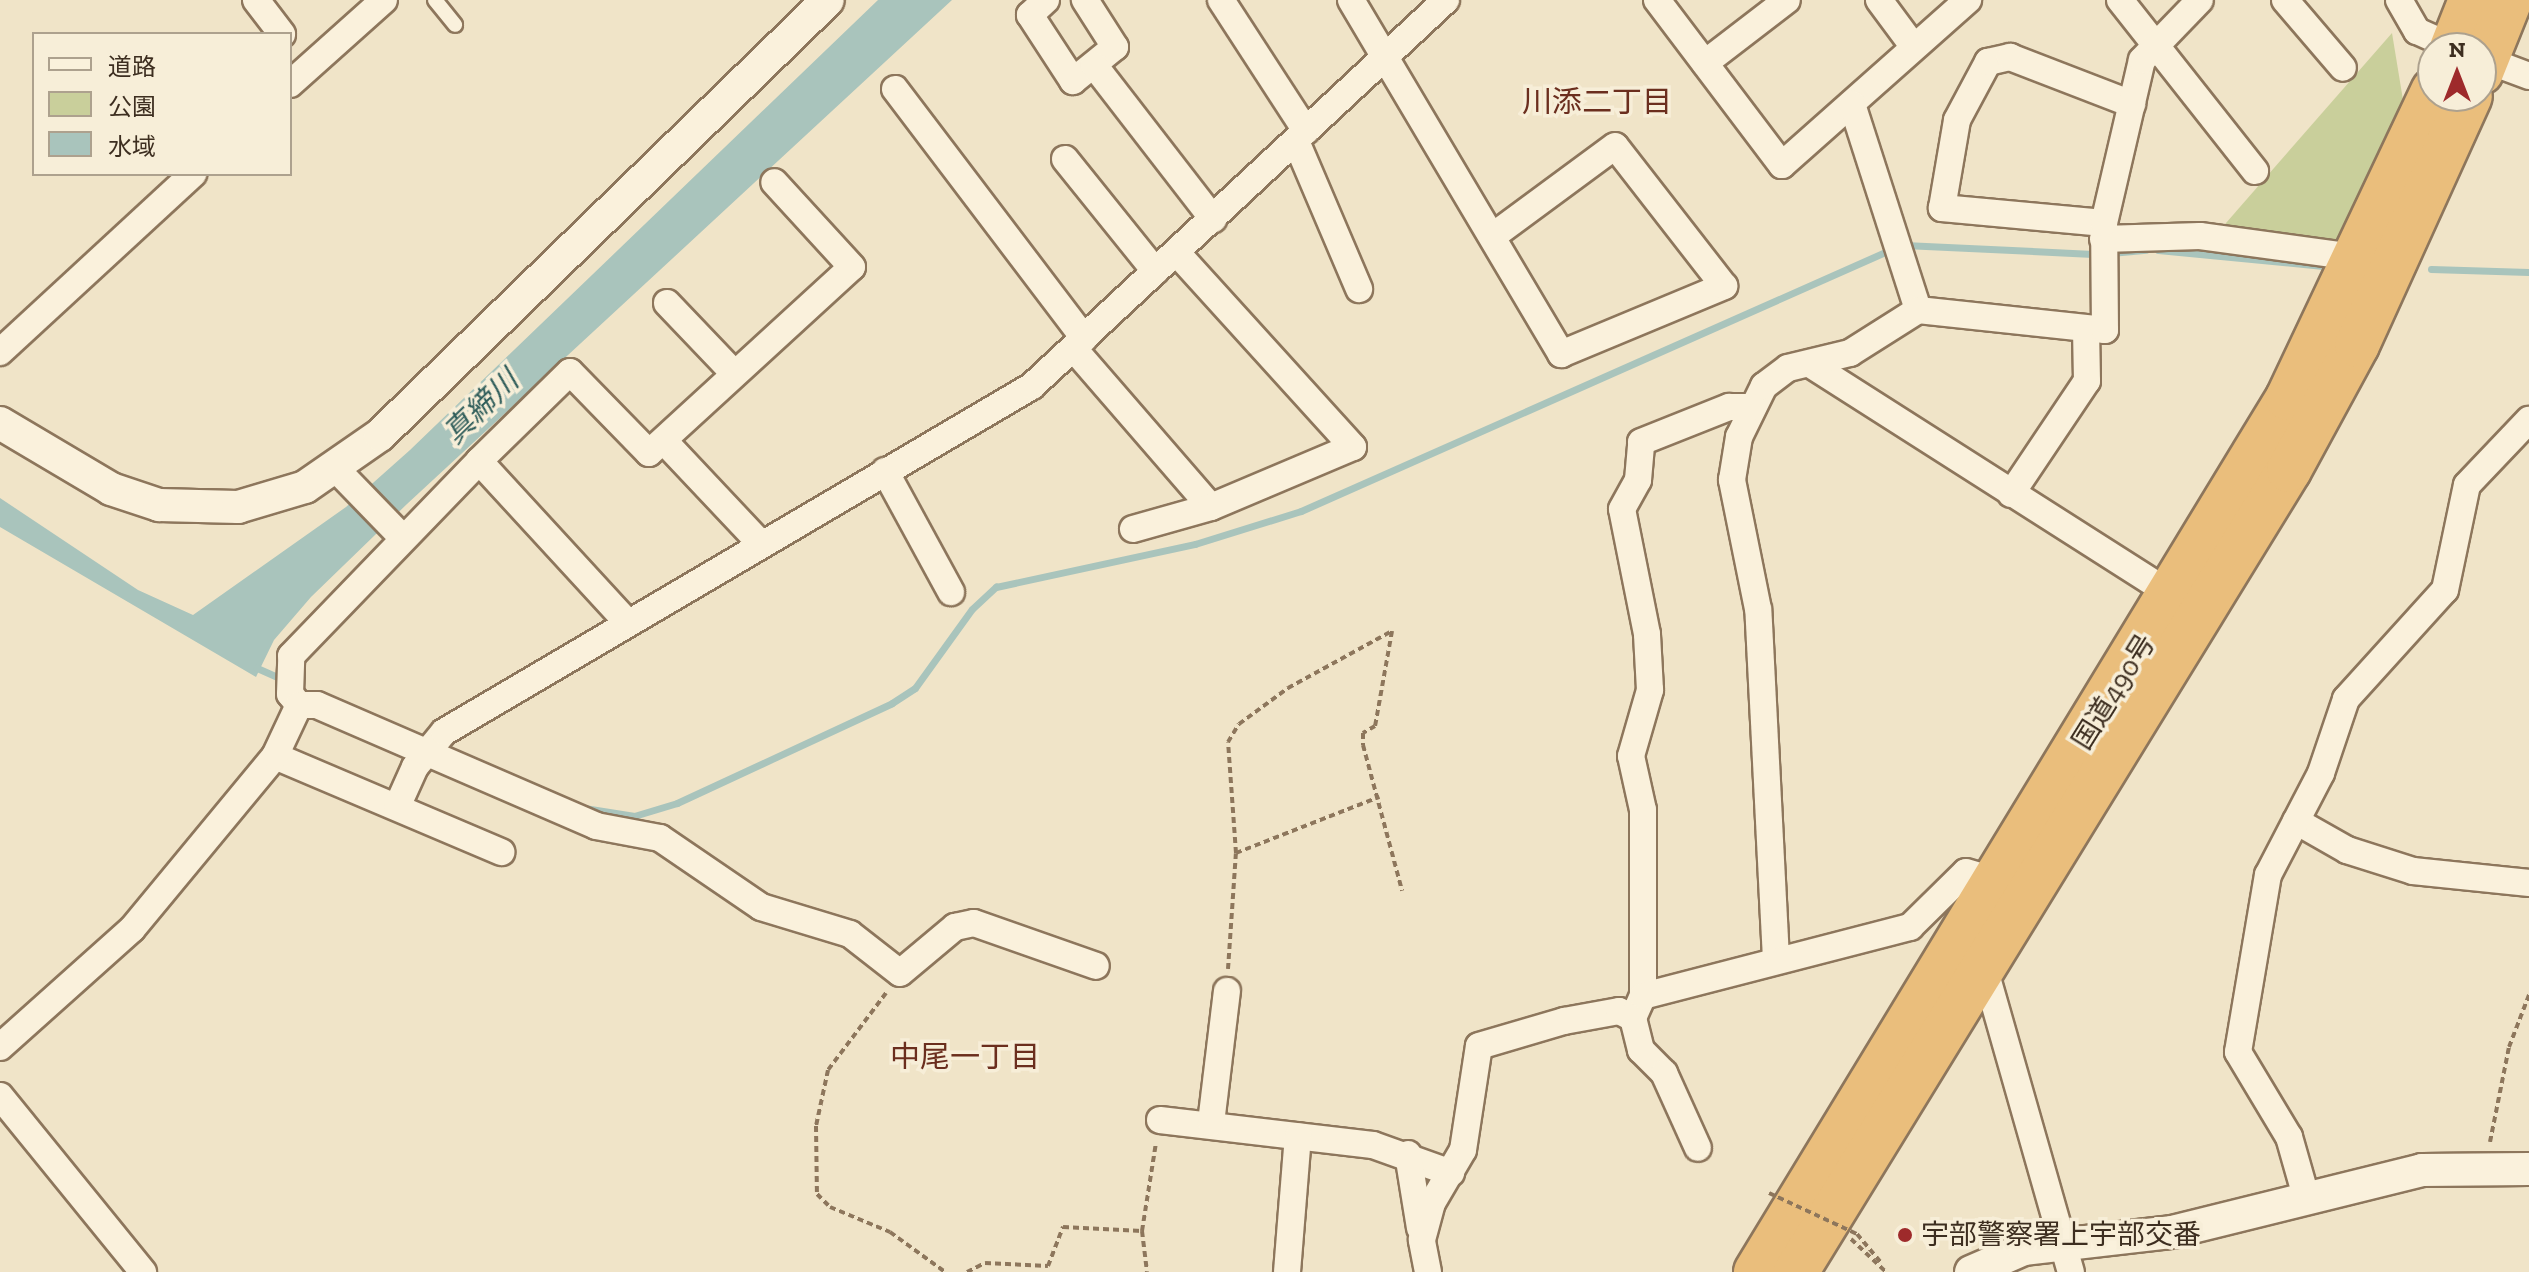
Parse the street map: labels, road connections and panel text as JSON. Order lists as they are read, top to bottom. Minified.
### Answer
{"streets":{"highway":["国道490号"]},"districts":["川添二丁目","中尾一丁目"],"water":["真締川"],"places":["宇部警察署上宇部交番"],"legend":["道路","公園","水域"],"north":"top"}
